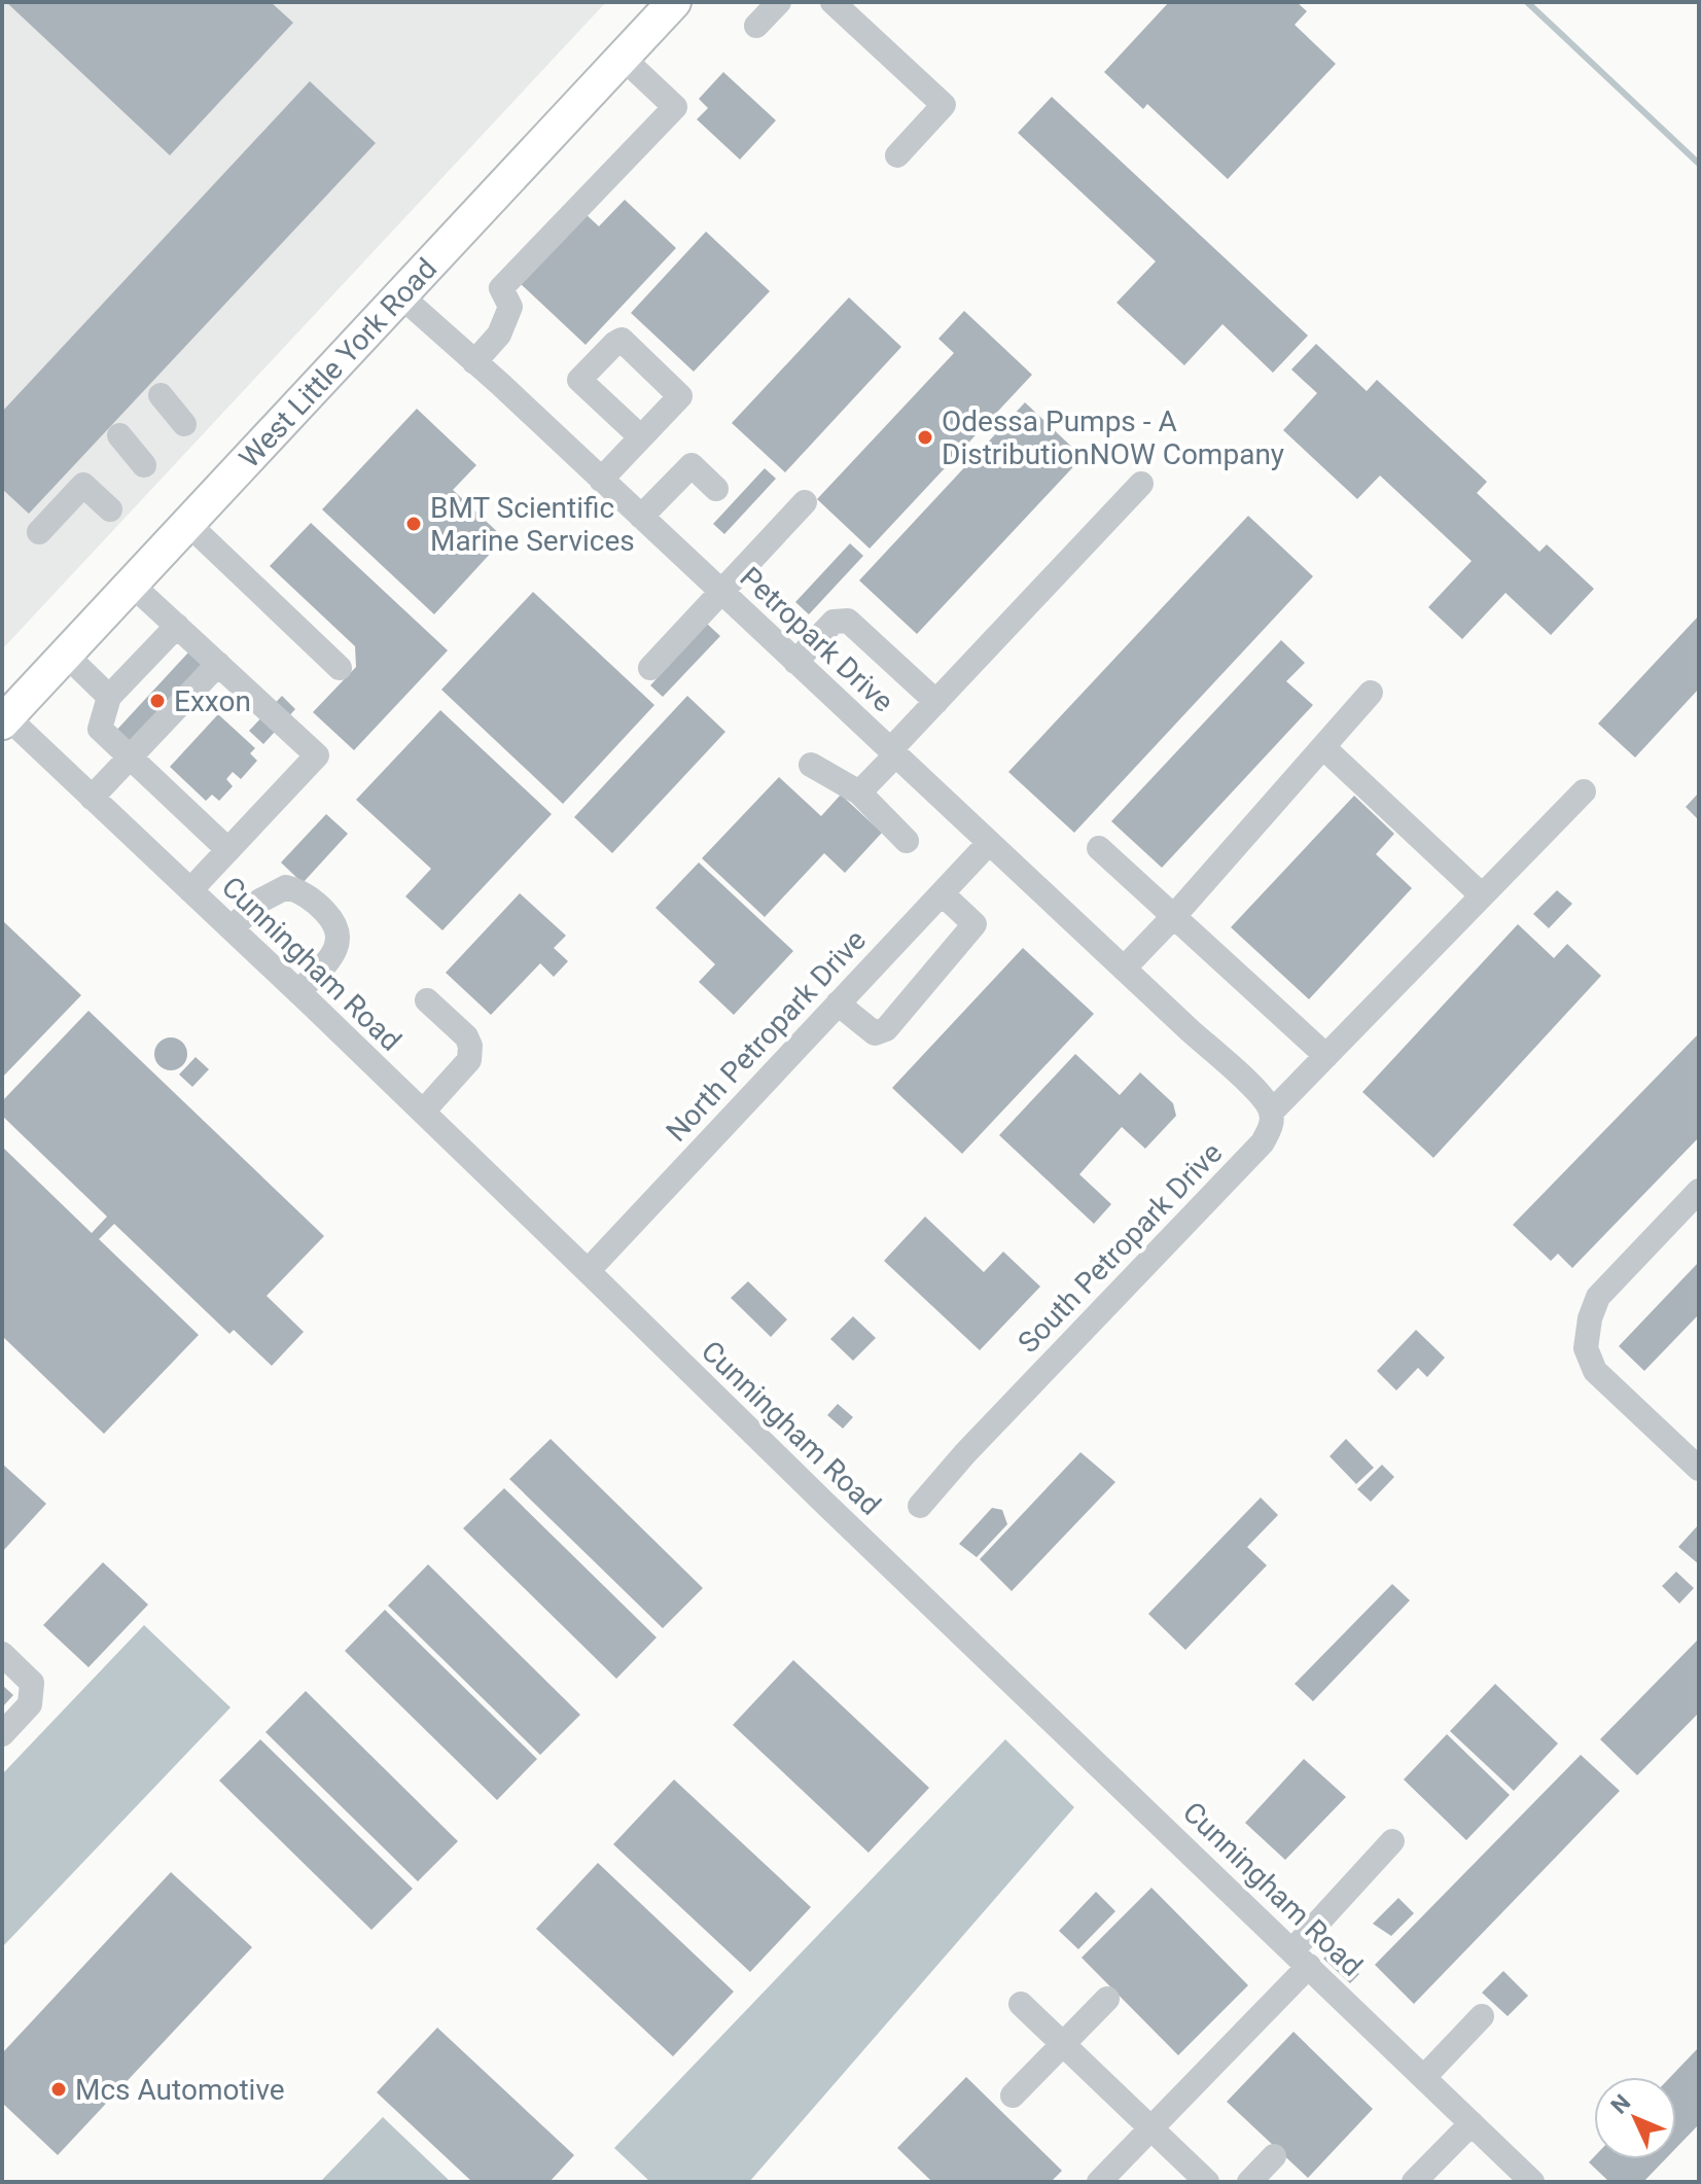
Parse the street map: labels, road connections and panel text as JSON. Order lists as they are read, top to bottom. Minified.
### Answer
{"streets":{"main road":["West Little York Road"],"street":["Petropark Drive","Cunningham Road","North Petropark Drive","South Petropark Drive"]},"crossings":[["West Little York Road","Petropark Drive"],["West Little York Road","Cunningham Road"],["Petropark Drive","North Petropark Drive"],["Petropark Drive","South Petropark Drive"],["Cunningham Road","North Petropark Drive"]],"places":["Odessa Pumps - A DistributionNOW Company","BMT Scientific Marine Services","Exxon","Mcs Automotive"],"north":"top left"}
